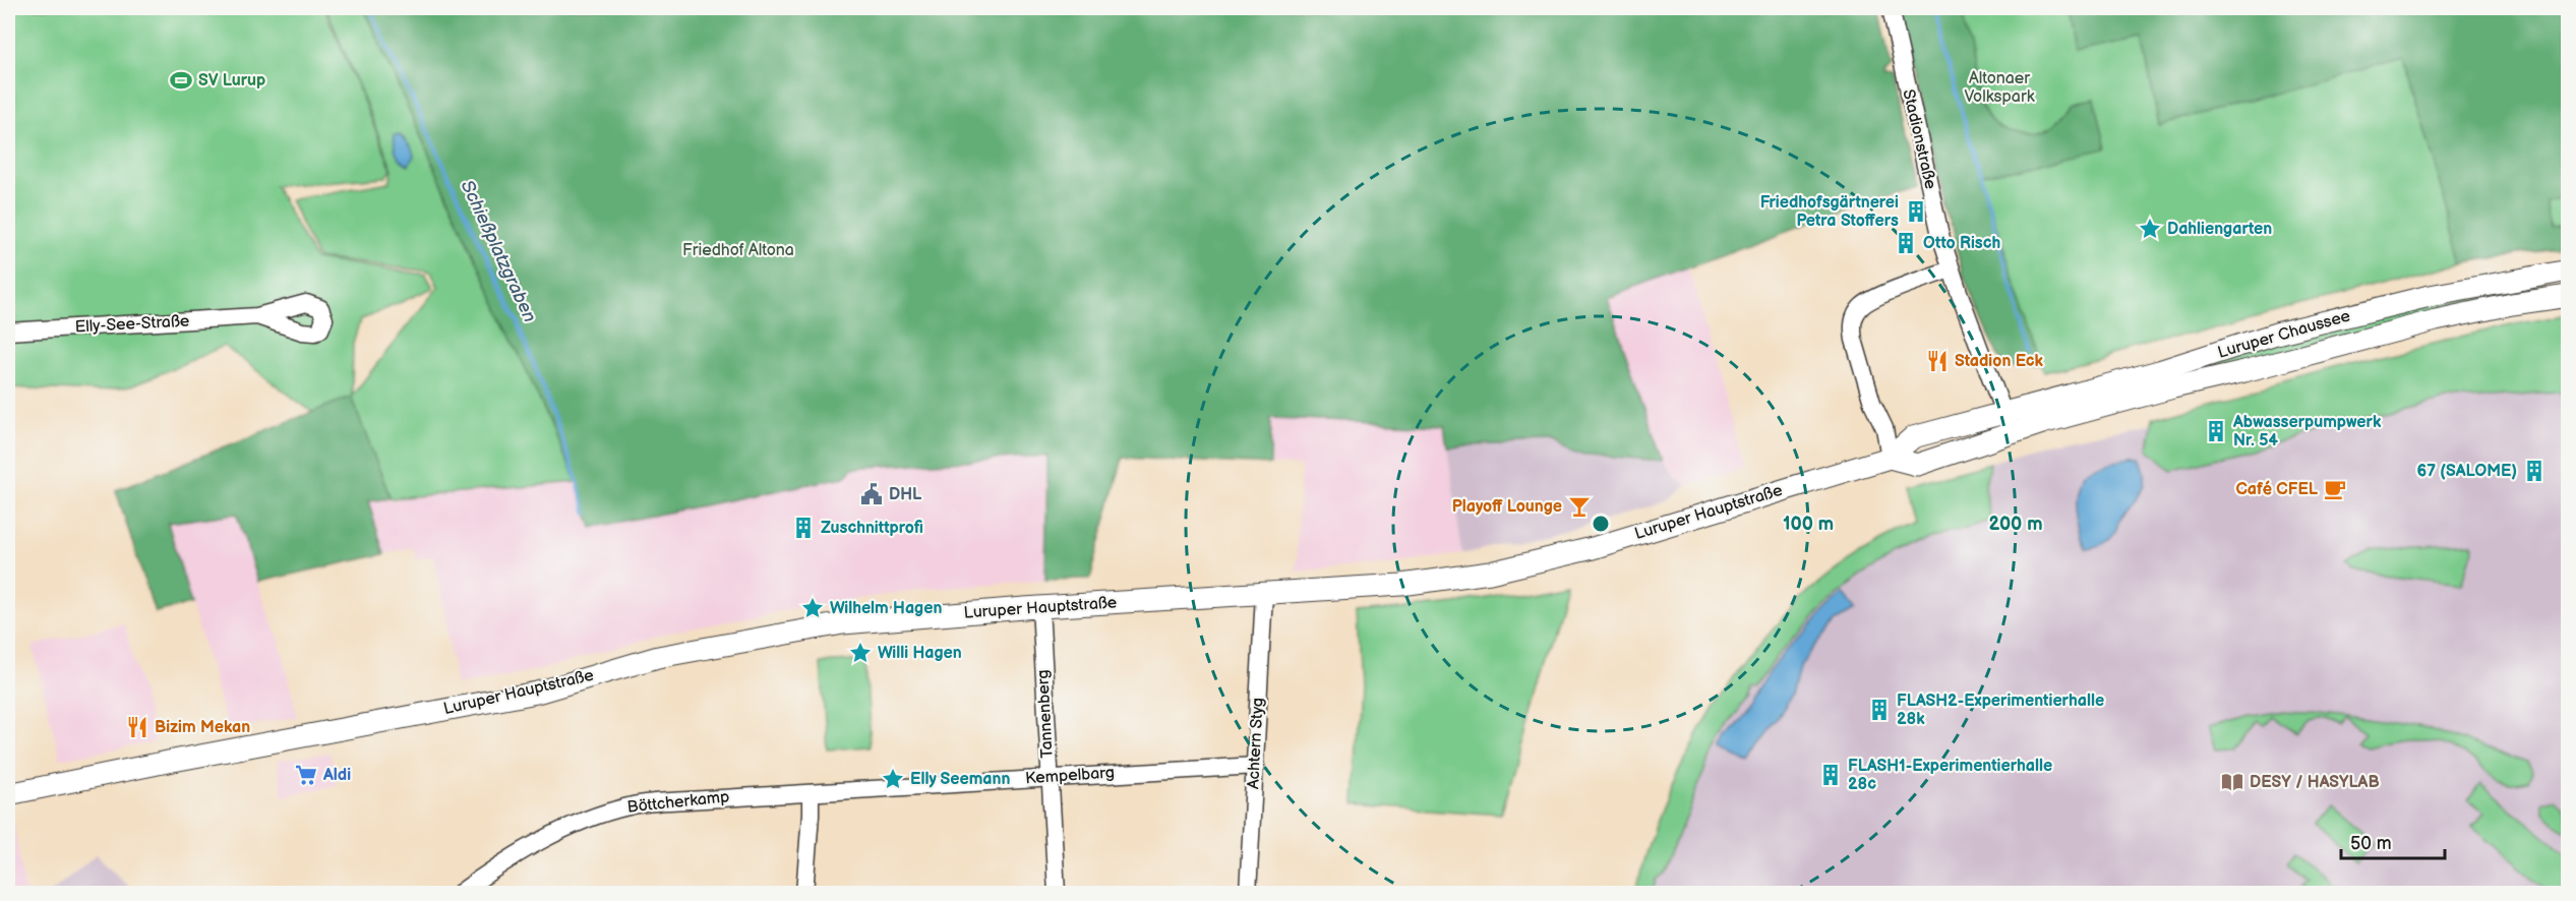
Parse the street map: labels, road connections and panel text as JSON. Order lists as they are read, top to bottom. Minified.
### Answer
{"streets":{"main road":["Luruper Chaussee","Luruper Hauptstraße"],"street":["Stadionstraße","Elly-See-Straße","Tannenberg","Achtern Styg","Kempelbarg","Böttcherkamp"]},"crossings":[["Stadionstraße","Luruper Chaussee"],["Stadionstraße","Luruper Hauptstraße"],["Luruper Chaussee","Luruper Hauptstraße"],["Luruper Hauptstraße","Tannenberg"],["Luruper Hauptstraße","Achtern Styg"],["Tannenberg","Kempelbarg"],["Achtern Styg","Kempelbarg"],["Kempelbarg","Böttcherkamp"]],"water":["Schießplatzgraben"],"parks":["Altonaer Volkspark","Friedhof Altona"],"places":{"sports":["SV Lurup"],"building":["Friedhofsgärtnerei Petra Stoffers","Otto Risch","Abwasserpumpwerk Nr. 54","67 (SALOME)","Zuschnittprofi","FLASH2-Experimentierhalle 28k","FLASH1-Experimentierhalle 28c"],"place":["Dahliengarten","Wilhelm Hagen","Willi Hagen","Elly Seemann"],"restaurant":["Stadion Eck","Bizim Mekan"],"cafe":["Café CFEL"],"public building":["DHL"],"bar":["Playoff Lounge"],"supermarket":["Aldi"],"library":["DESY / HASYLAB"]},"scale_bar":"50 m","rings":["100 m","200 m"]}
